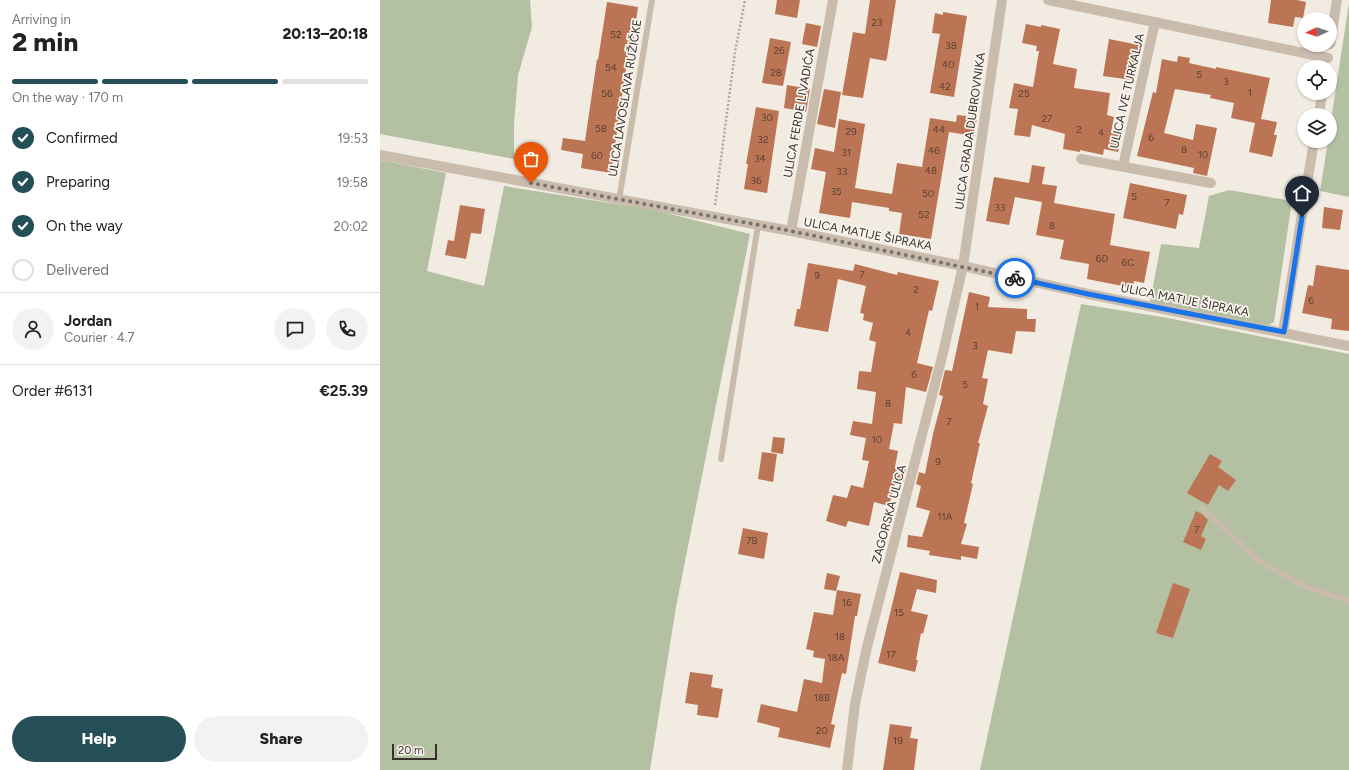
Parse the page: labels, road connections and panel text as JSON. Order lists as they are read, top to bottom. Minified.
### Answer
{"streets":{"street":["ULICA IVE TURKALJA","ULICA FERDE LIVADIĆA","ULICA GRADA DUBROVNIKA","ULICA MATIJE ŠIPRAKA","ZAGORSKA ULICA"],"lane":["ULICA LAVOSLAVA RUŽIČKE"]},"crossings":[["ULICA LAVOSLAVA RUŽIČKE","ULICA MATIJE ŠIPRAKA"],["ULICA FERDE LIVADIĆA","ULICA MATIJE ŠIPRAKA"],["ULICA GRADA DUBROVNIKA","ULICA MATIJE ŠIPRAKA"],["ULICA GRADA DUBROVNIKA","ZAGORSKA ULICA"],["ULICA MATIJE ŠIPRAKA","ZAGORSKA ULICA"]],"house_numbers":["23","52","38","26","40","54","28","5","3","42","1","56","25","30","27","58","44","2","29","4","6","32","8","46","31","10","60","34","48","33","36","35","50","5","7","33","52","8","6D","6C","7","9","2","6","1","4","3","6","5","8","7","10","9","11A","7","7B","16","15","18","17","18A","18B","20","19"],"scale_bar":"20 m","north":"left","page":{"heading":["2 min","Arriving in","20:13–20:18"],"panel":["Jordan","Courier · 4.7","Order #6131","€25.39"],"bar":"On the way · 170 m","list":[["Confirmed","19:53"],["Preparing","19:58"],["On the way","20:02"],"Delivered"],"buttons":["Help","Share"],"scale":"20 m"}}
